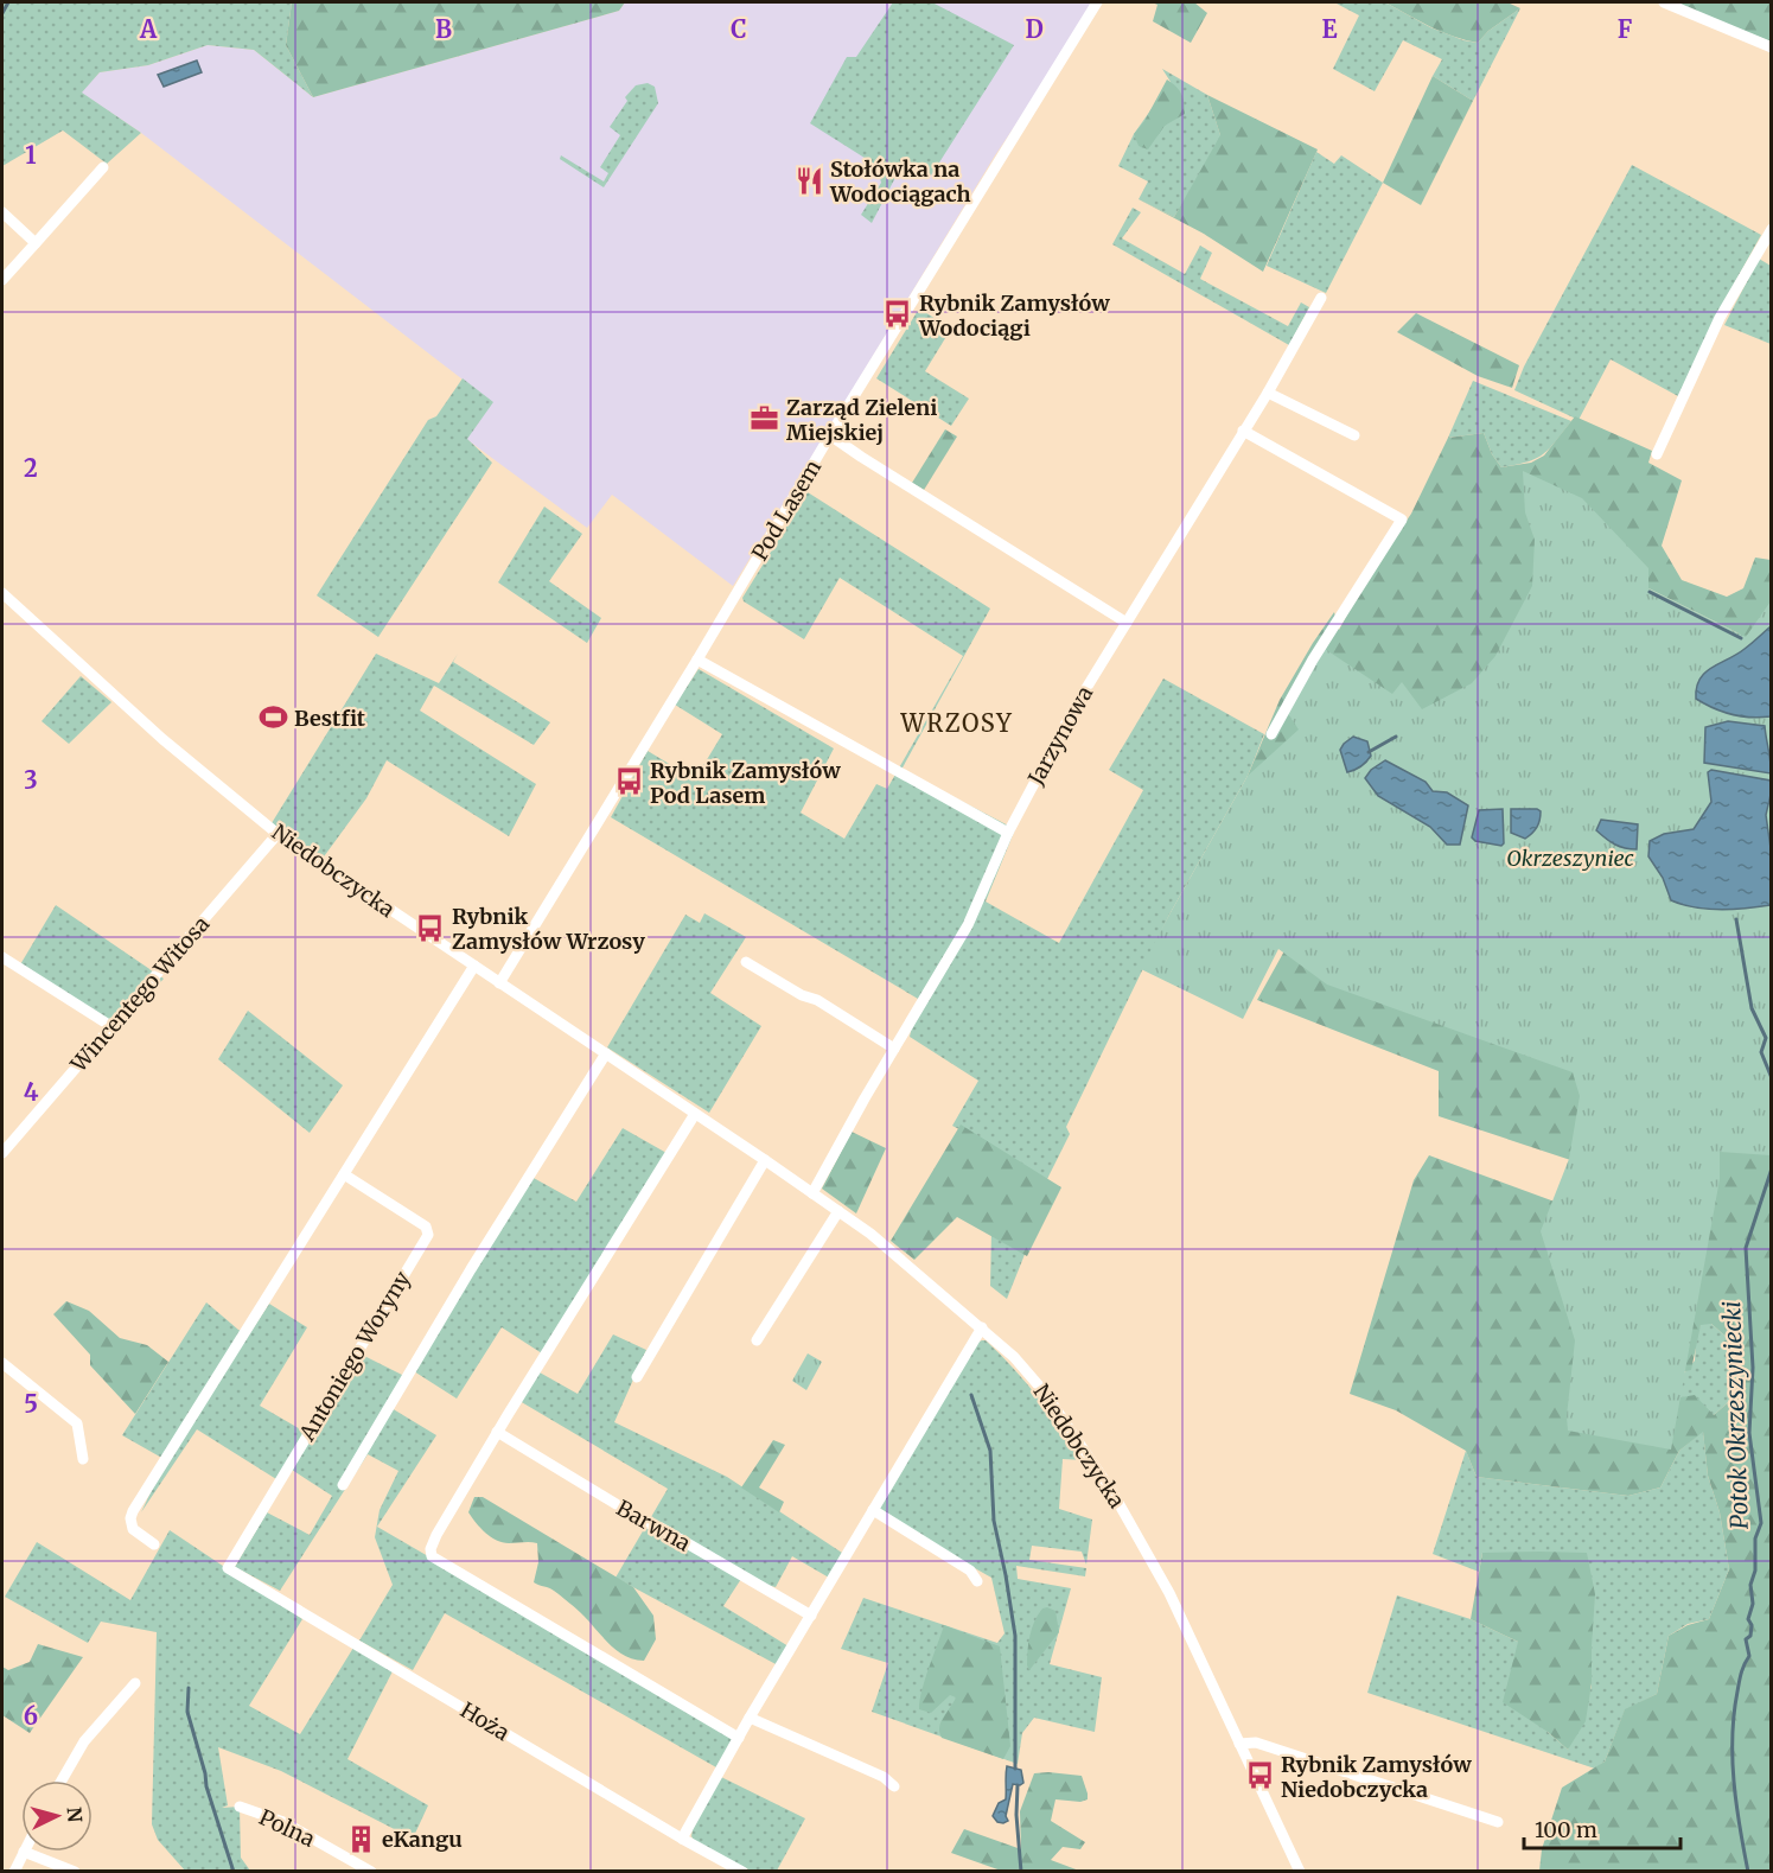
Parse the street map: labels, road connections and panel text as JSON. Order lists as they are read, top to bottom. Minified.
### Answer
{"streets":{"street":["Pod Lasem","Jarzynowa","Niedobczycka","Wincentego Witosa","Antoniego Woryny","Barwna","Hoża","Polna"]},"crossings":[["Pod Lasem","Niedobczycka"],["Jarzynowa","Niedobczycka"],["Niedobczycka","Wincentego Witosa"],["Antoniego Woryny","Hoża"]],"districts":["WRZOSY"],"water":["Potok Okrzeszyniecki"],"parks":["Okrzeszyniec"],"places":{"restaurant":["Stołówka na Wodociągach"],"bus stop":["Rybnik Zamysłów Wodociągi","Rybnik Zamysłów Pod Lasem","Rybnik Zamysłów Wrzosy","Rybnik Zamysłów Niedobczycka"],"office":["Zarząd Zieleni Miejskiej"],"sports":["Bestfit"],"building":["eKangu"]},"scale_bar":"100 m","north":"right","grid":{"columns":["A","B","C","D","E","F"],"rows":["1","2","3","4","5","6"]}}
